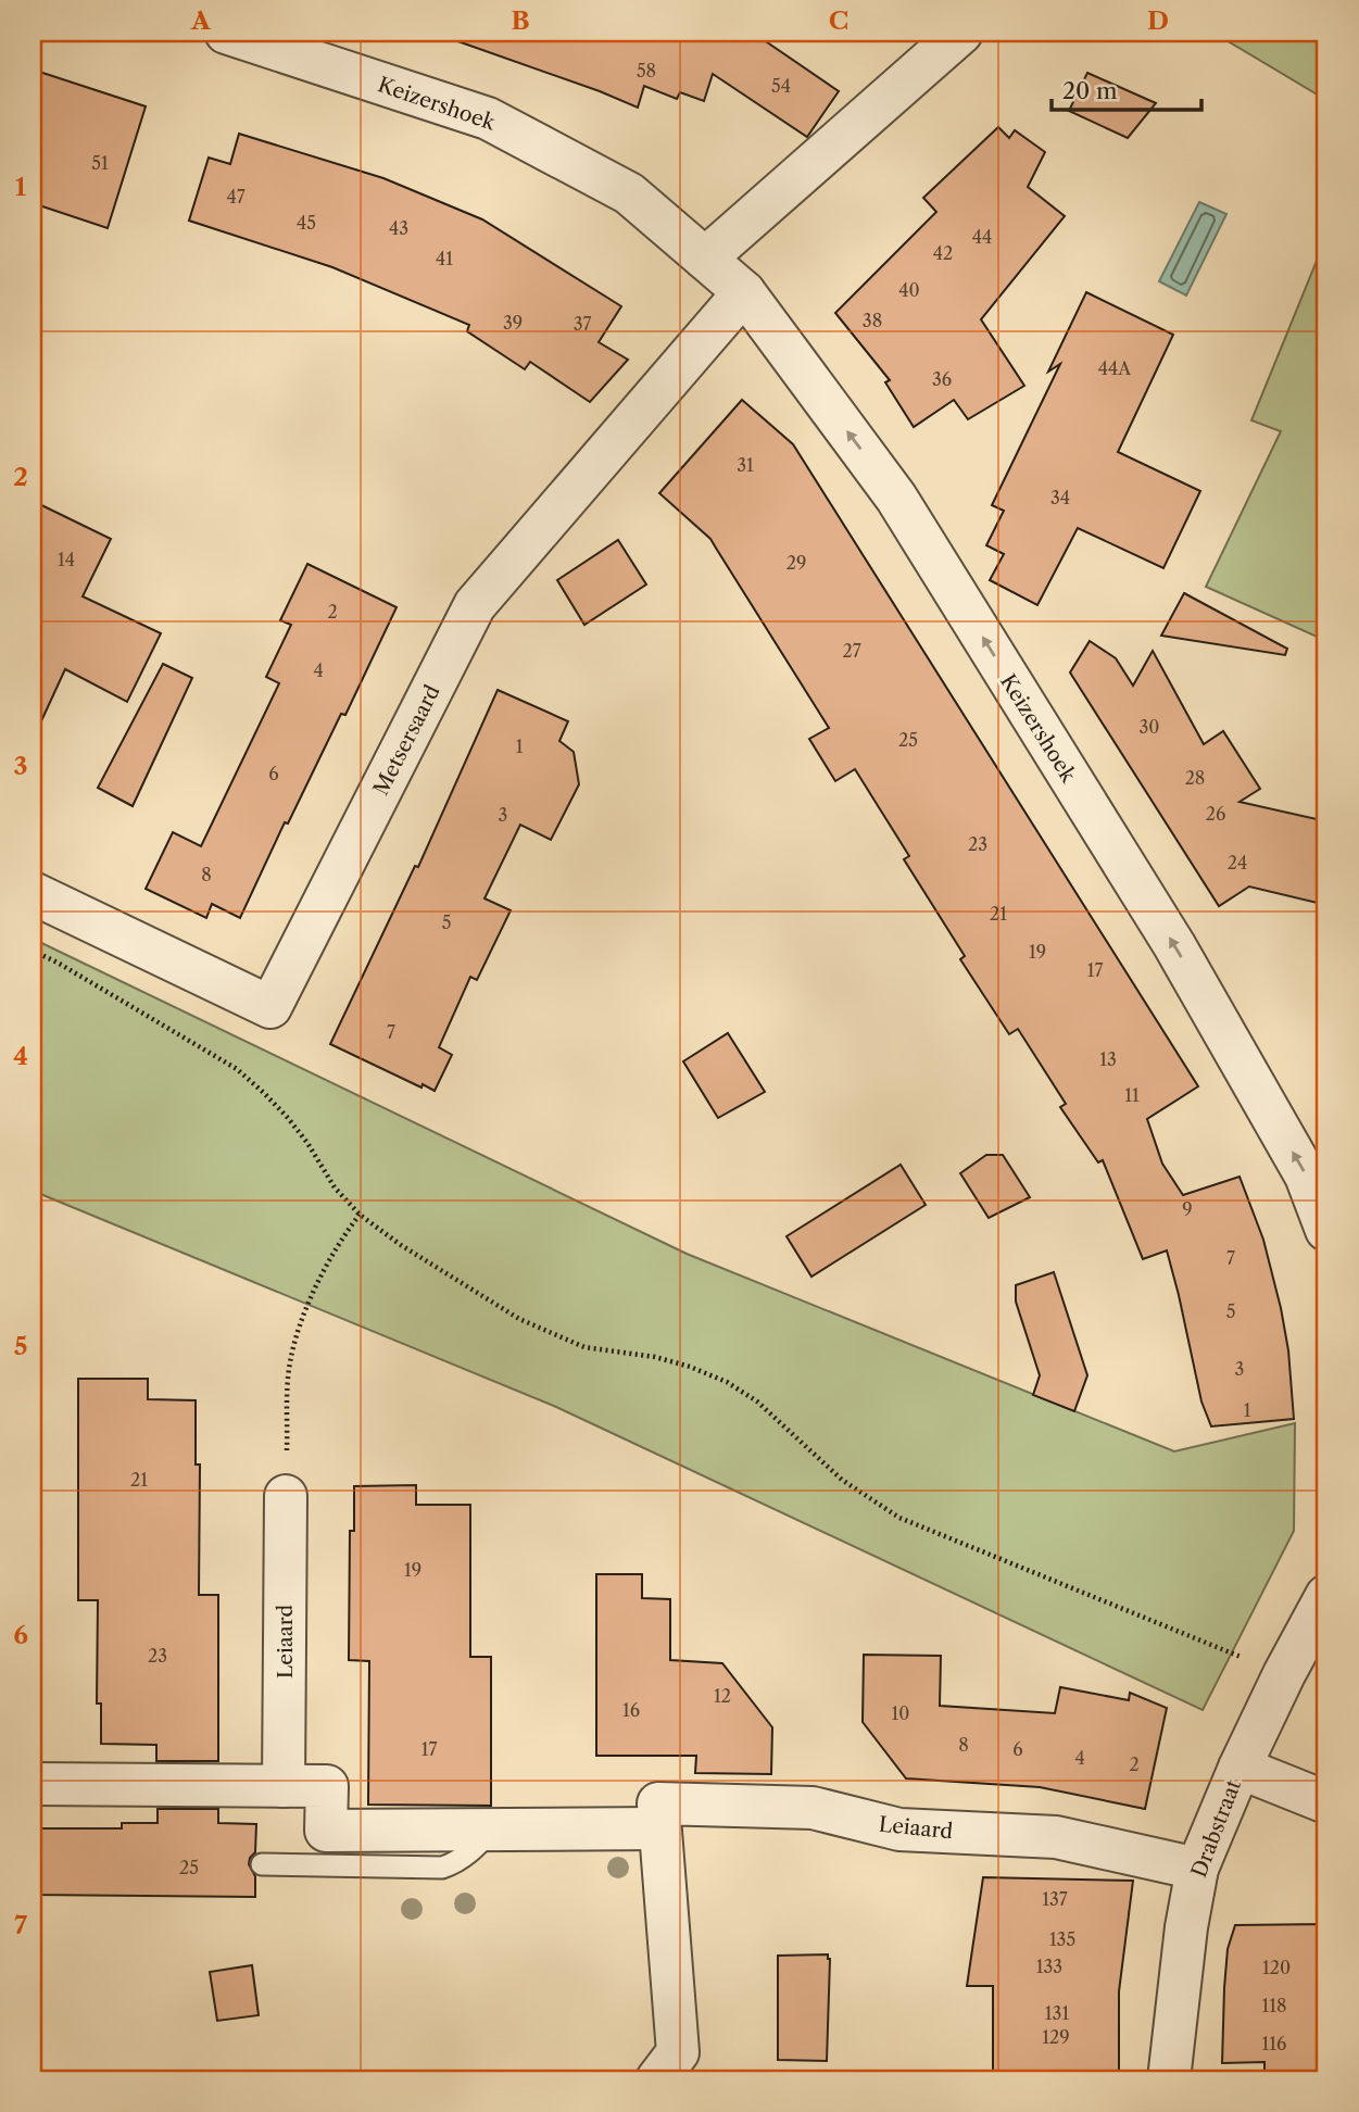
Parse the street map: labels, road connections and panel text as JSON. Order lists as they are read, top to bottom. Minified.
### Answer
{"streets":{"street":["Keizershoek","Metsersaard","Leiaard","Drabstraat"]},"crossings":[["Keizershoek","Metsersaard"],["Leiaard","Drabstraat"]],"one_way":["Keizershoek"],"house_numbers":["58","54","51","47","45","43","44","42","41","40","38","39","37","44A","36","31","34","14","29","2","27","4","30","25","1","6","28","26","3","23","24","8","21","5","19","17","7","13","11","9","7","5","3","1","21","19","23","12","16","10","8","17","6","4","2","25","137","135","133","120","118","131","129","116"],"scale_bar":"20 m","grid":{"columns":["A","B","C","D"],"rows":["1","2","3","4","5","6","7"]}}
